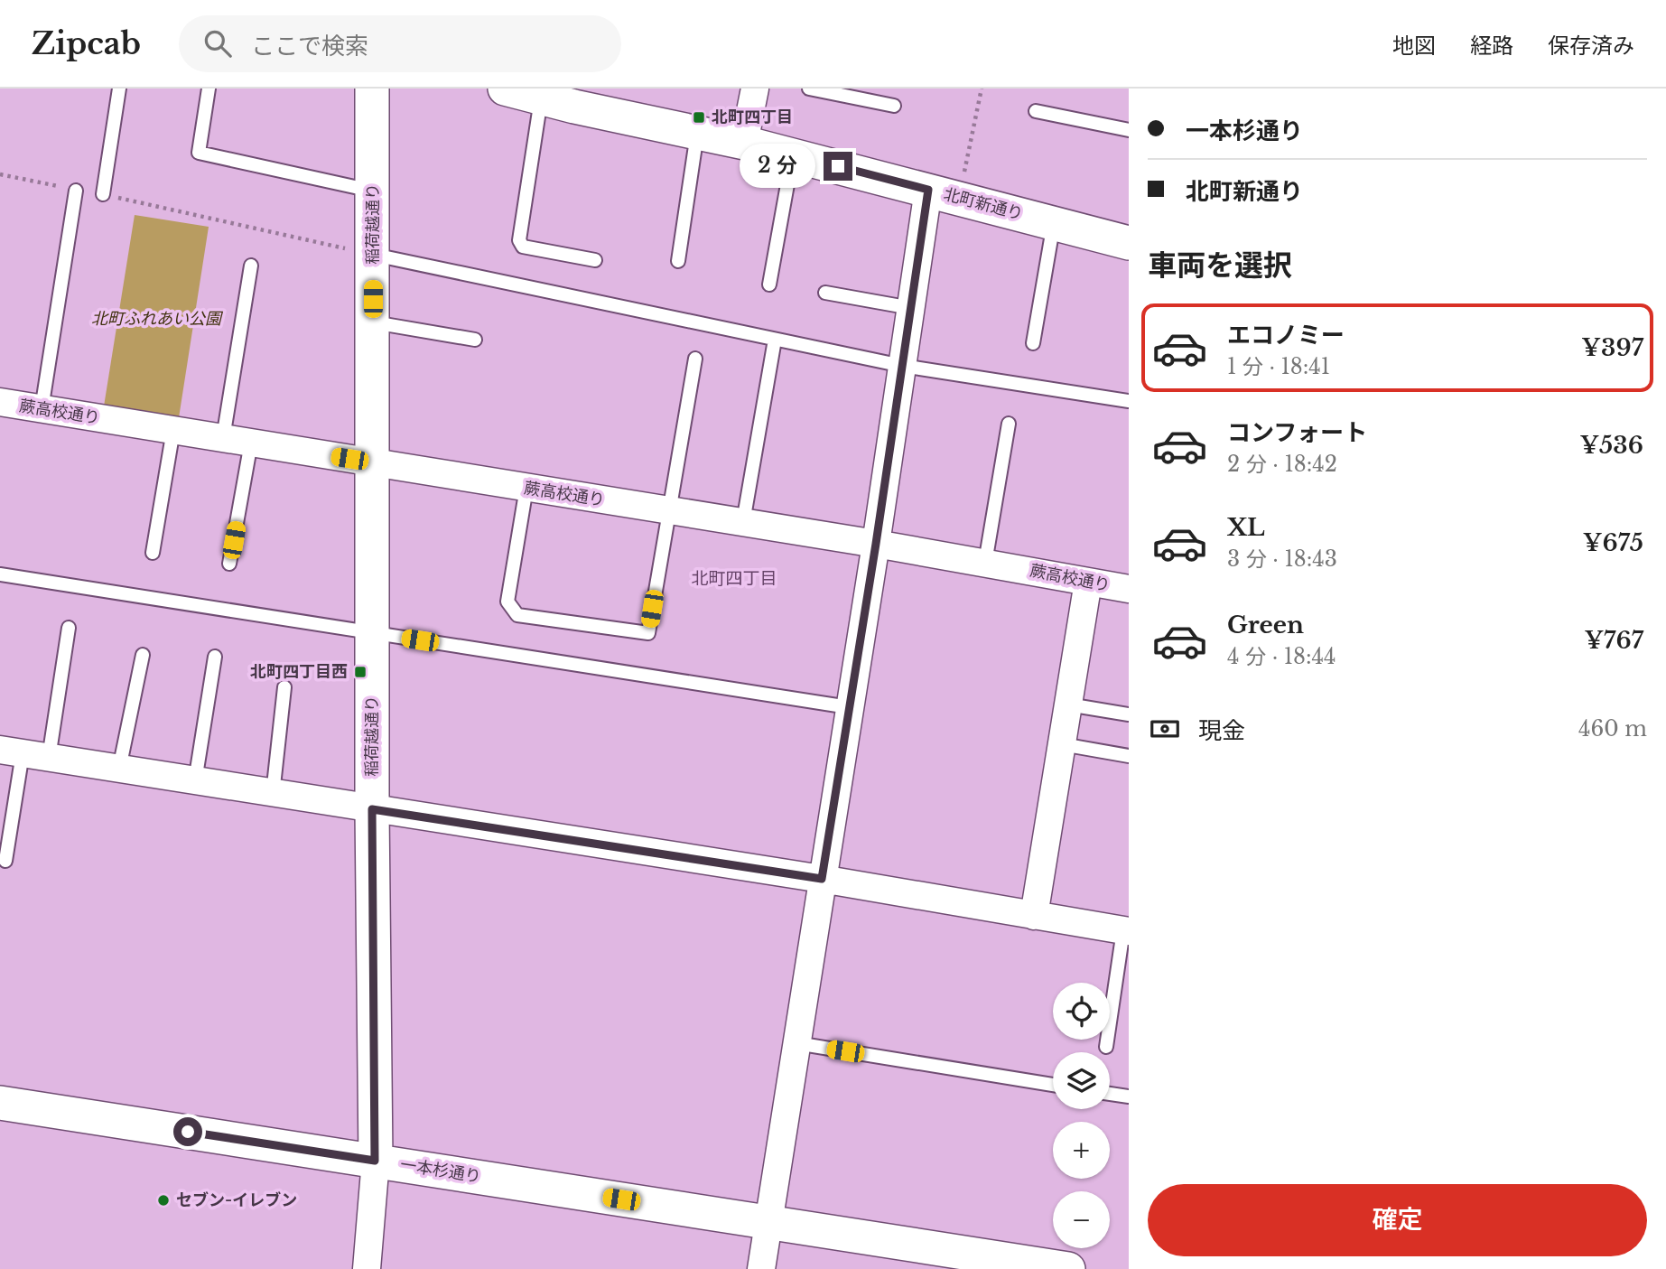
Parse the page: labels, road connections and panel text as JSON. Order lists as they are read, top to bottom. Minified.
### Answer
{"streets":{"street":["北町新通り","稲荷越通り","蕨高校通り","一本杉通り"]},"crossings":[["稲荷越通り","蕨高校通り"],["稲荷越通り","一本杉通り"]],"districts":["北町四丁目"],"parks":["北町ふれあい公園"],"places":{"transit":["北町四丁目","北町四丁目西"],"other":["セブン-イレブン"]},"page":{"header":"Zipcab","search":"ここで検索","nav":["地図","経路","保存済み"],"banner":["一本杉通り","北町新通り"],"bubble":"2 分","heading":"車両を選択","list":[{"name":"エコノミー","note":"1 分 · 18:41","value":"¥397"},{"name":"コンフォート","note":"2 分 · 18:42","value":"¥536"},{"name":"XL","note":"3 分 · 18:43","value":"¥675"},{"name":"Green","note":"4 分 · 18:44","value":"¥767"}],"pay":["現金","460 m"],"map_buttons":["+","−"],"buttons":"確定"}}
